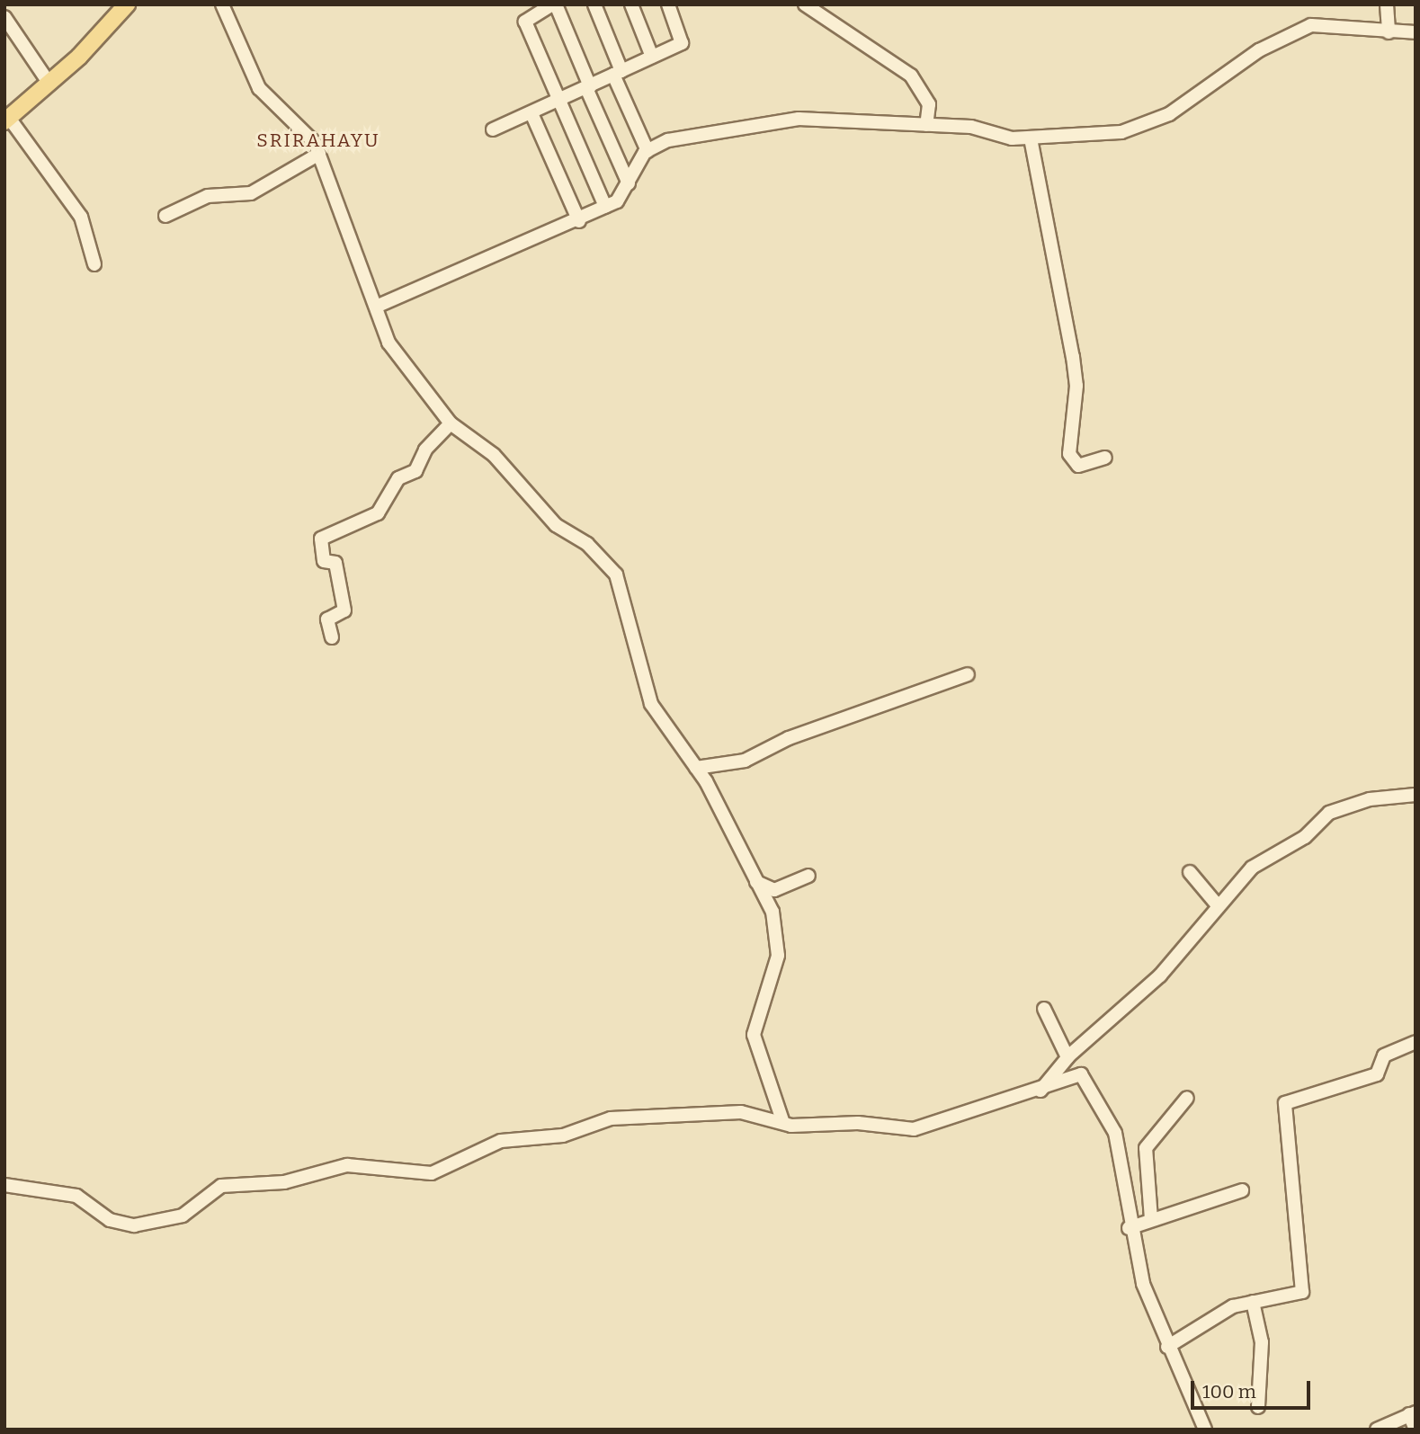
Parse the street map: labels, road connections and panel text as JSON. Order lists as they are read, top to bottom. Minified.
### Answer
{"districts":["SRIRAHAYU"],"scale_bar":"100 m"}
